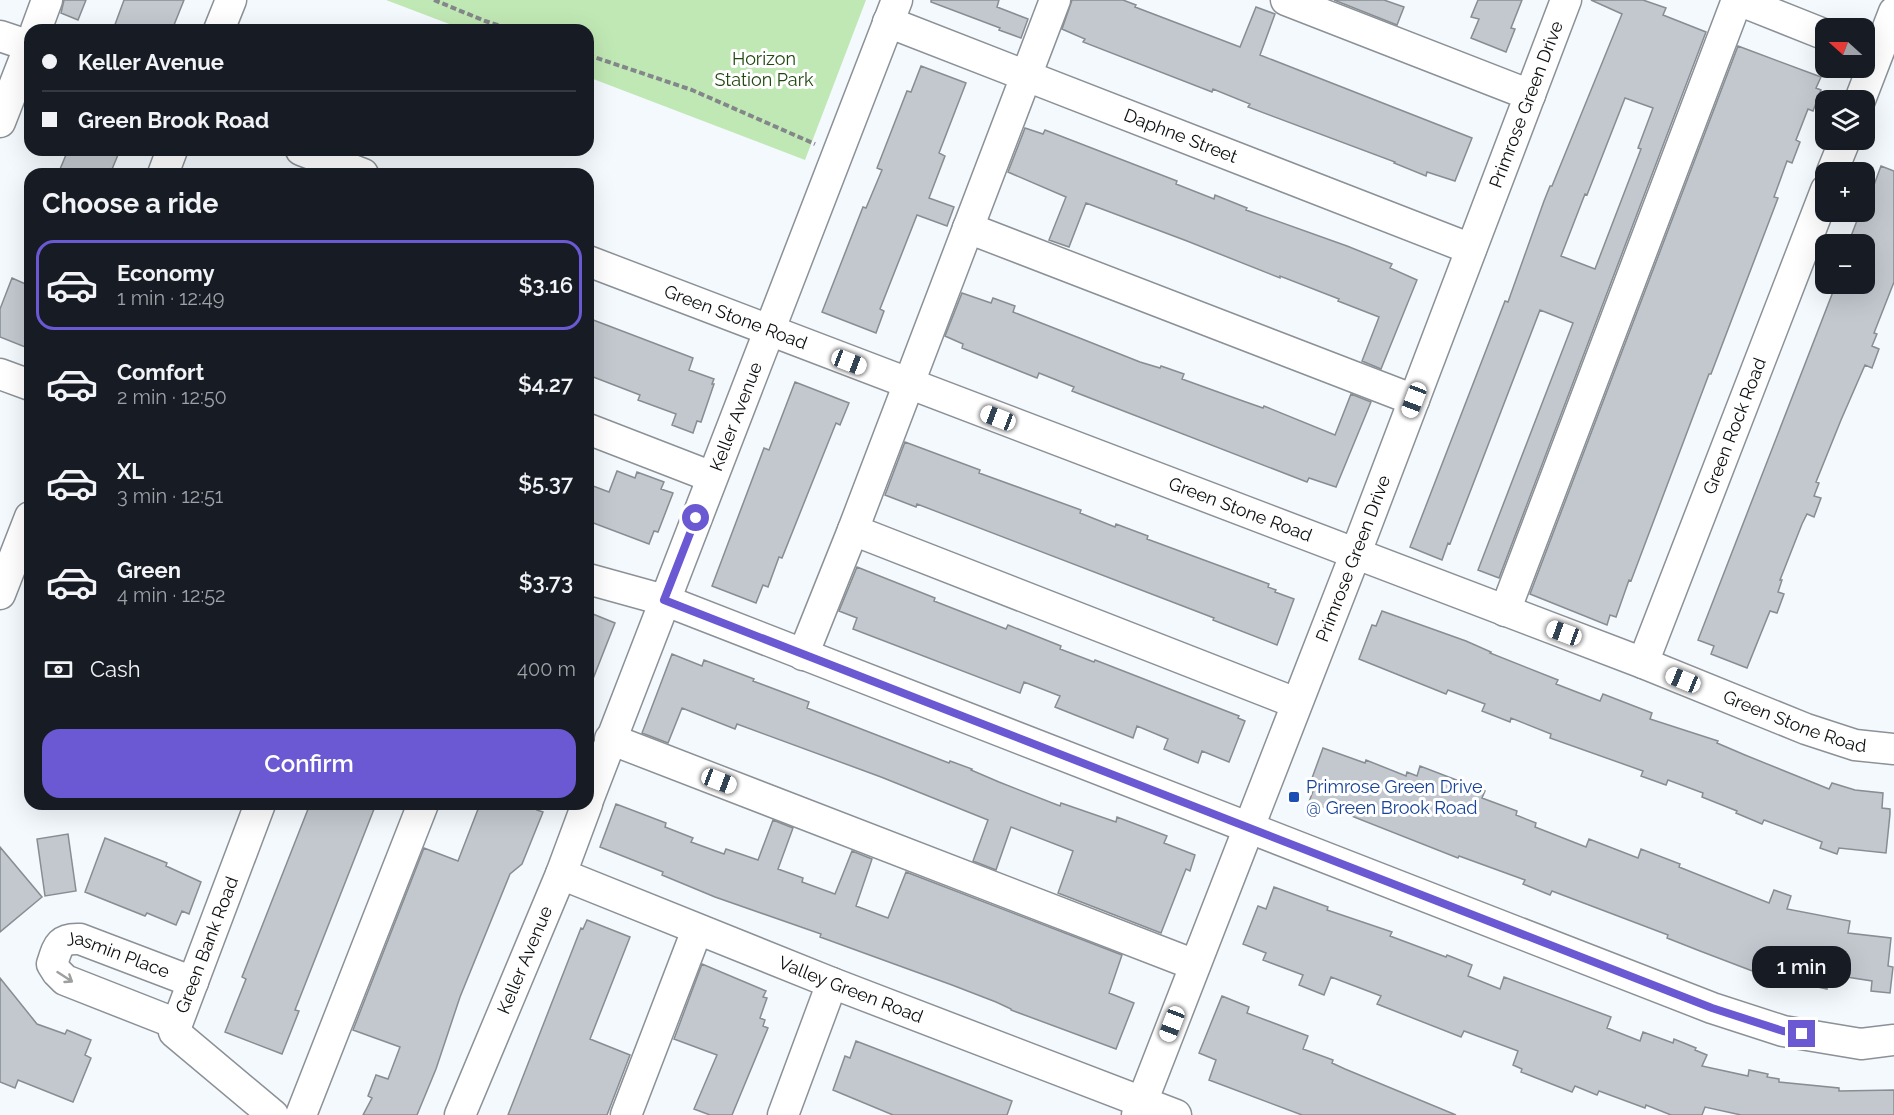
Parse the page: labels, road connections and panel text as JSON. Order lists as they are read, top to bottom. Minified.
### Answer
{"streets":{"street":["Primrose Green Drive","Daphne Street","Green Stone Road","Keller Avenue","Green Rock Road","Green Bank Road","Jasmin Place","Valley Green Road"]},"crossings":[["Primrose Green Drive","Daphne Street"],["Primrose Green Drive","Green Stone Road"],["Primrose Green Drive","Valley Green Road"],["Daphne Street","Keller Avenue"],["Green Stone Road","Keller Avenue"],["Green Stone Road","Green Rock Road"],["Keller Avenue","Valley Green Road"],["Green Bank Road","Jasmin Place"]],"parks":["Horizon Station Park"],"places":{"transit":["Primrose Green Drive @ Green Brook Road"]},"north":"left","page":{"map_buttons":["+","−"],"banner":["Keller Avenue","Green Brook Road"],"heading":"Choose a ride","list":[{"name":"Economy","note":"1 min · 12:49","value":"$3.16"},{"name":"Comfort","note":"2 min · 12:50","value":"$4.27"},{"name":"XL","note":"3 min · 12:51","value":"$5.37"},{"name":"Green","note":"4 min · 12:52","value":"$3.73"}],"pay":["Cash","400 m"],"buttons":"Confirm","bubble":"1 min"}}
